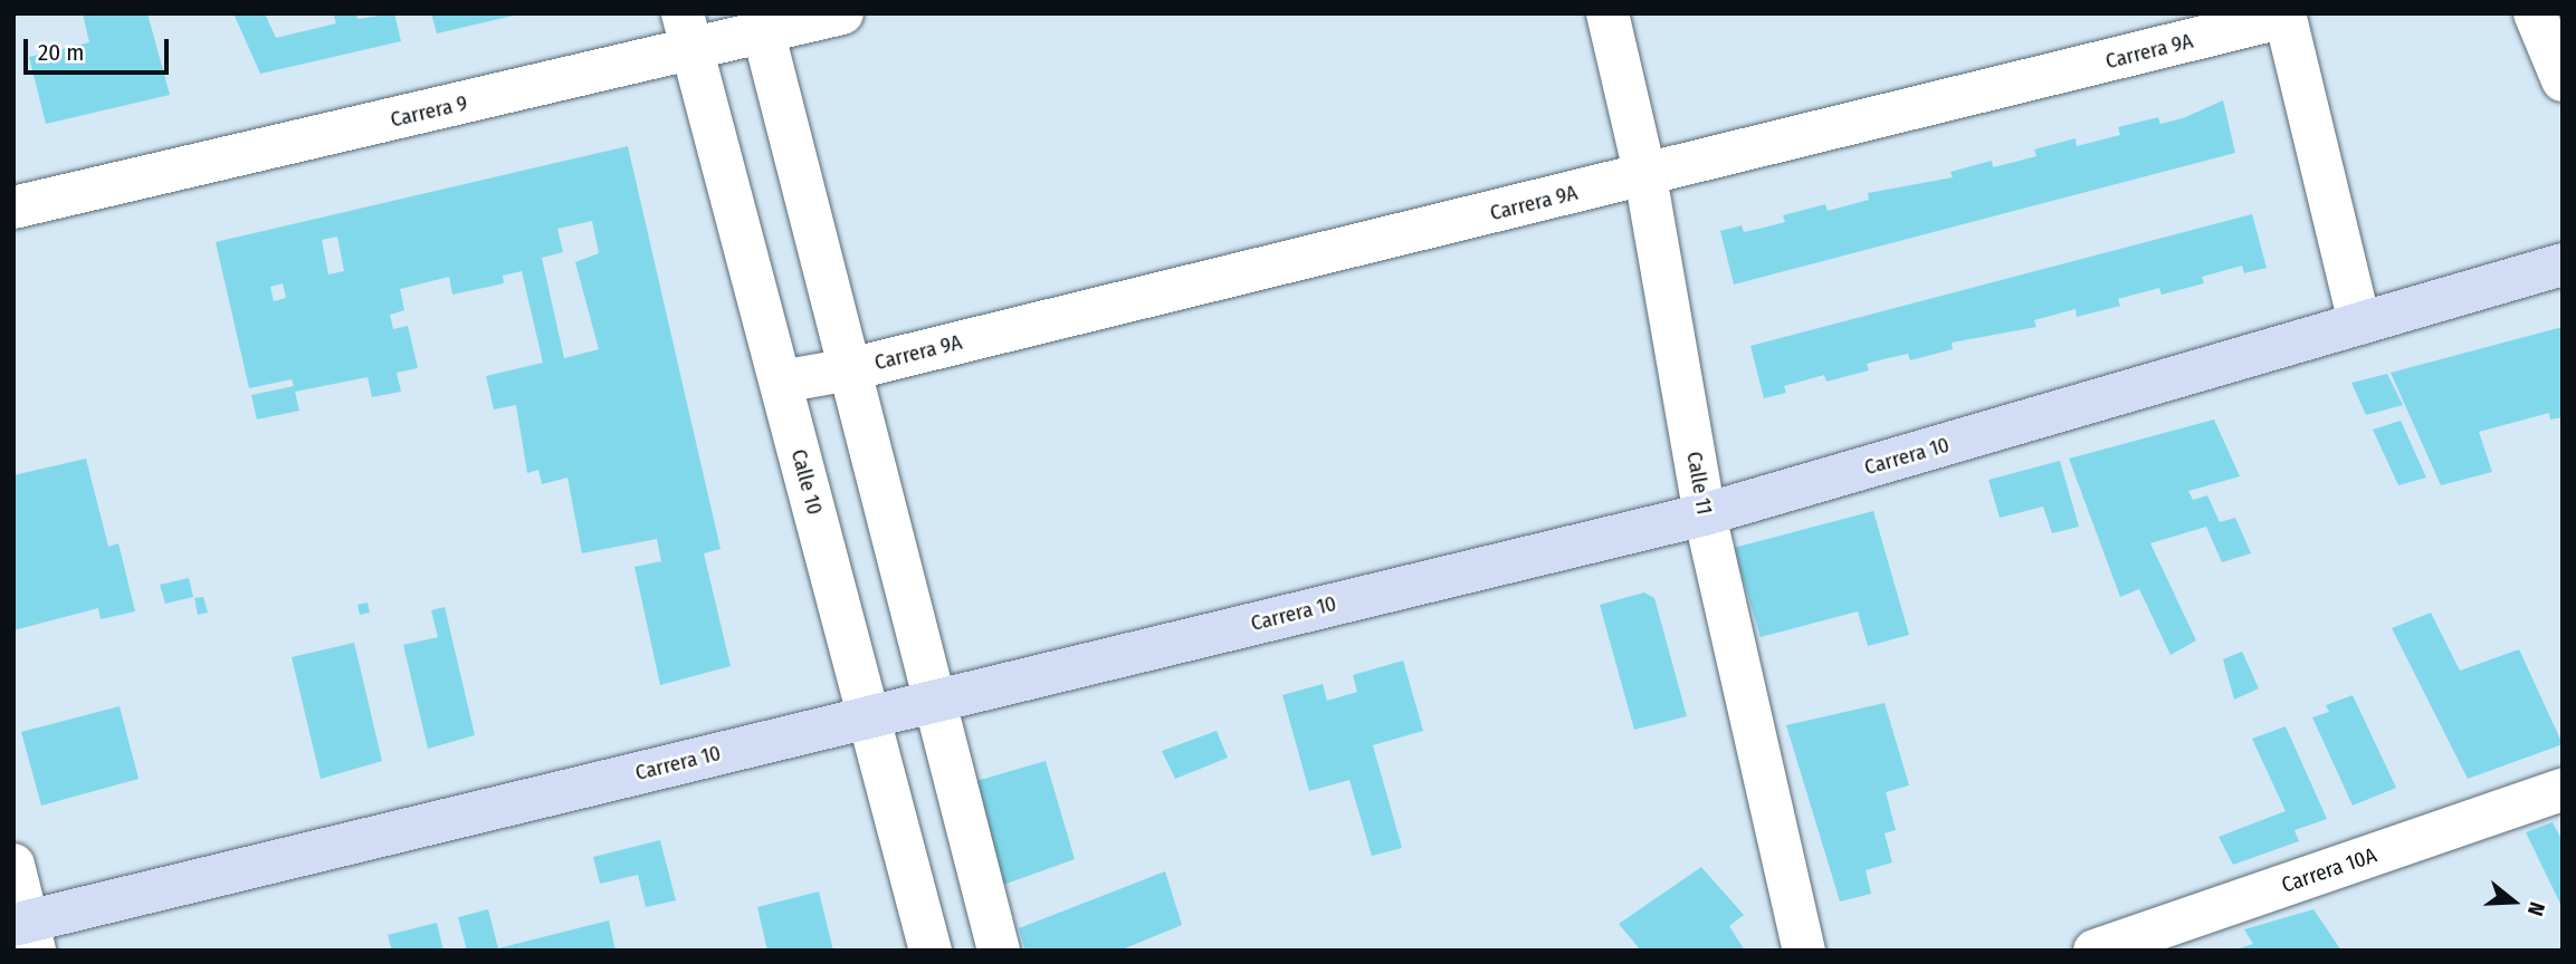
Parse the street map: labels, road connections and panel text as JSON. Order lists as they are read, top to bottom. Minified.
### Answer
{"streets":{"street":["Carrera 9A","Carrera 9","Carrera 10","Calle 10","Calle 11","Carrera 10A"]},"crossings":[["Carrera 9A","Calle 10"],["Carrera 9A","Calle 11"],["Carrera 9","Calle 10"],["Carrera 10","Calle 10"],["Carrera 10","Calle 11"]],"scale_bar":"20 m","north":"right"}
